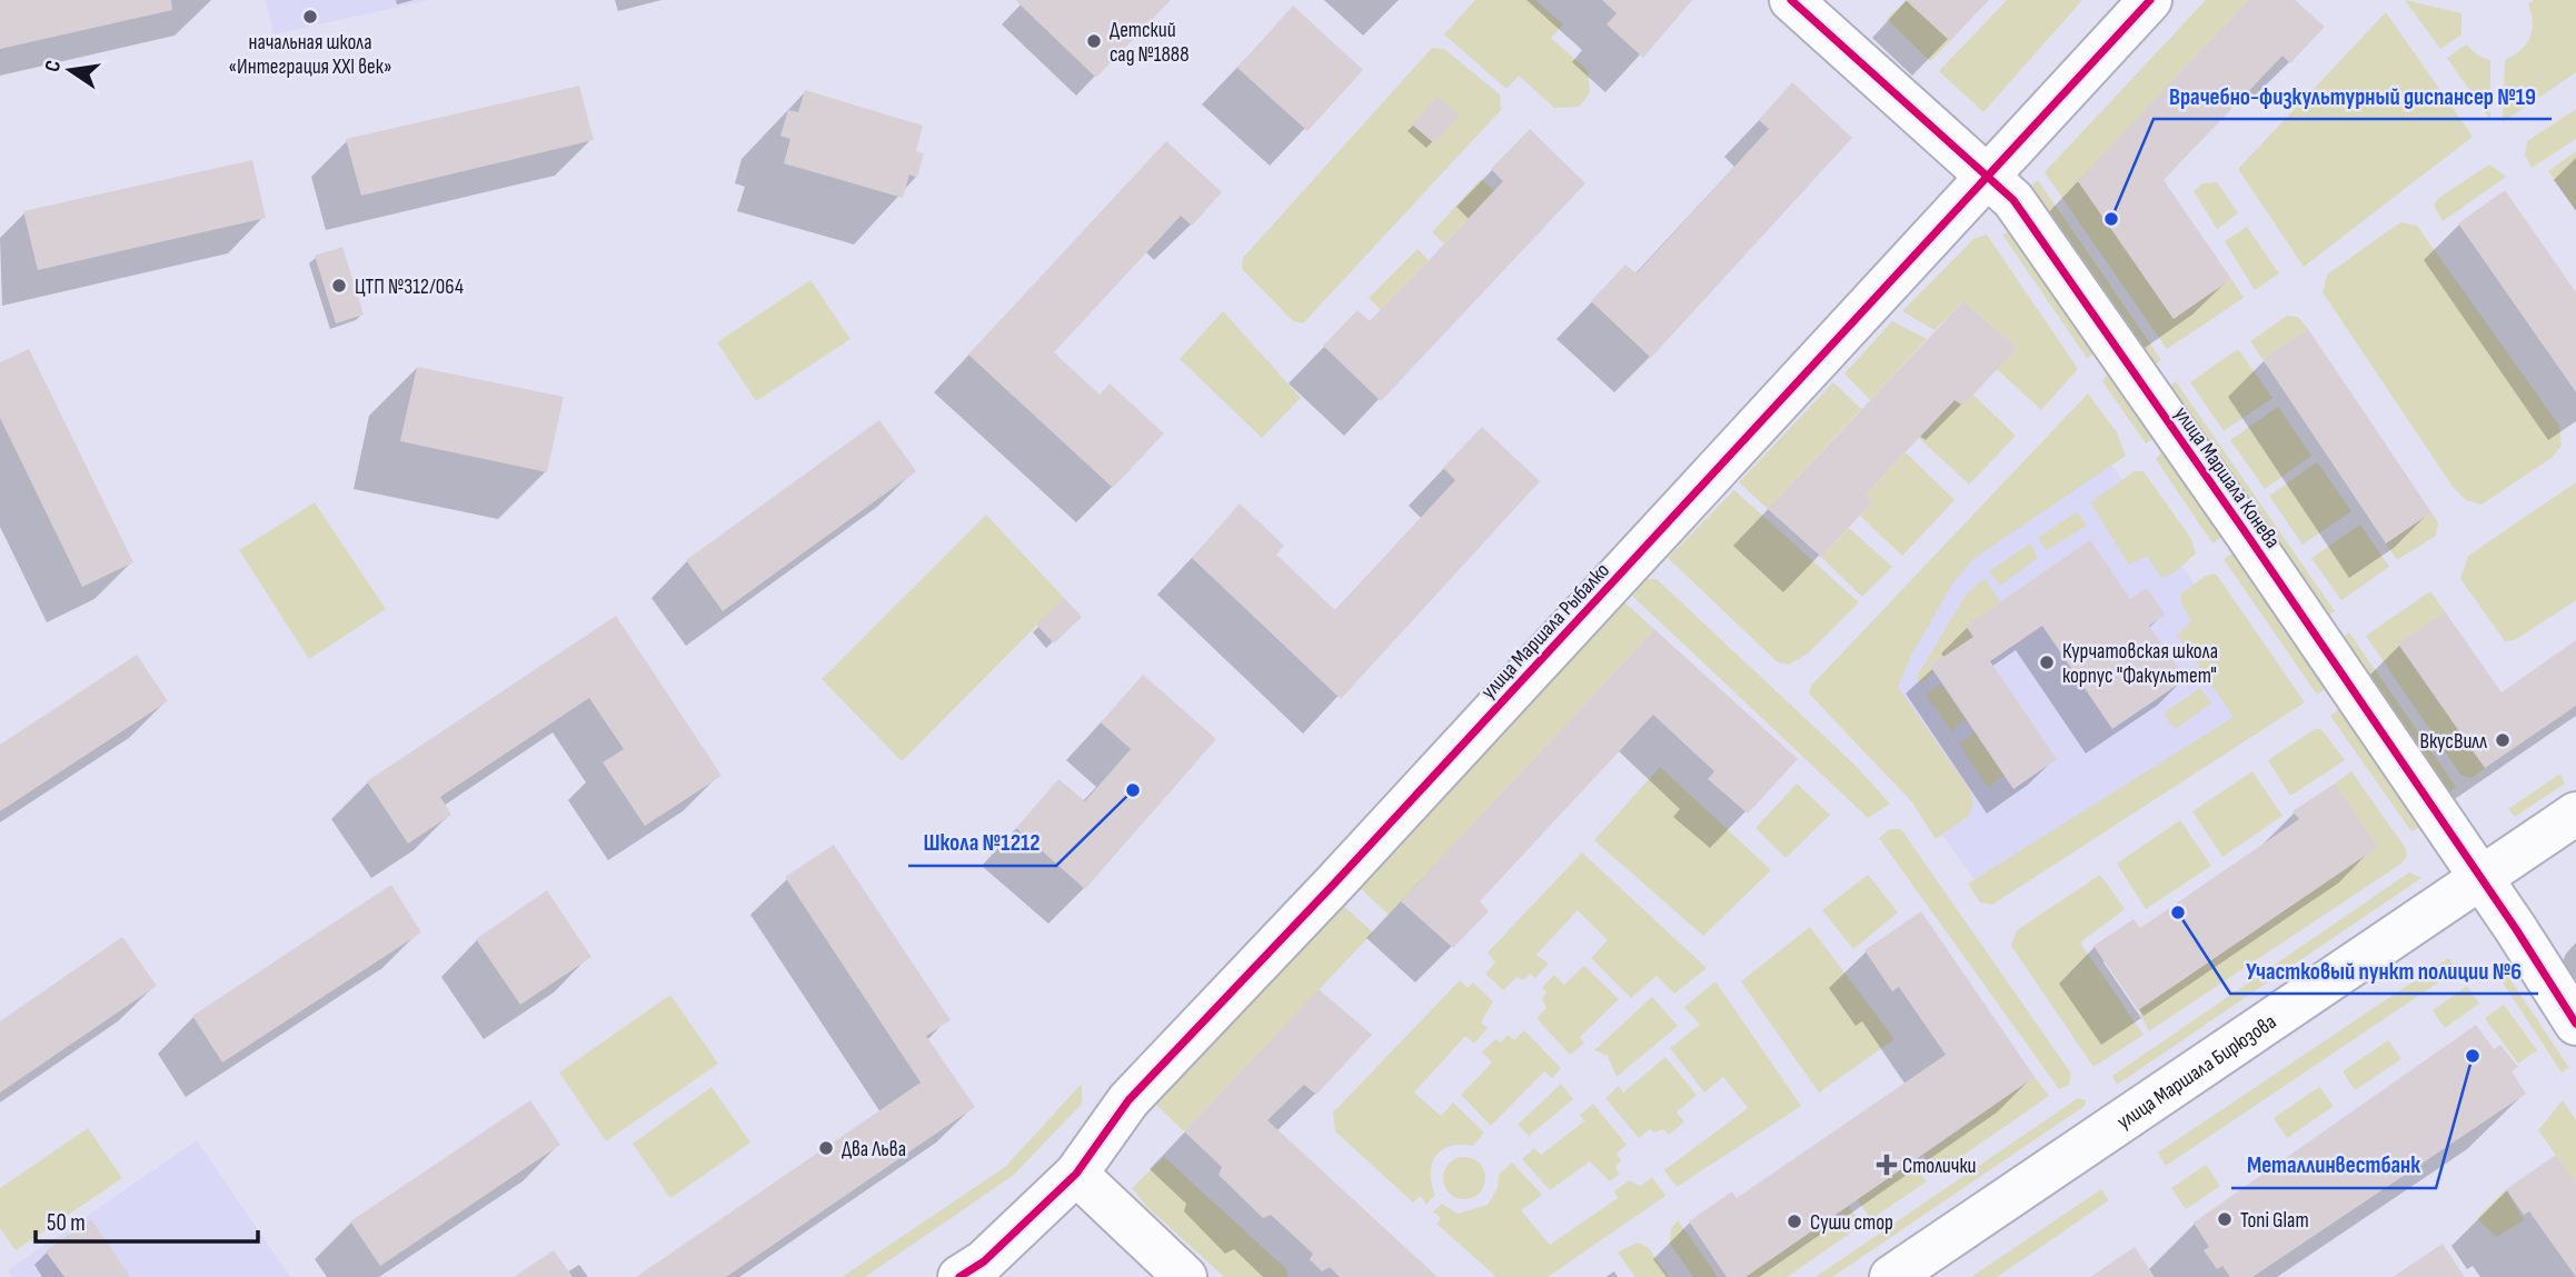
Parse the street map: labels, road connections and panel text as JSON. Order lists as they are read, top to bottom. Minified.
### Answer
{"streets":{"street":["улица Маршала Конева","улица Маршала Рыбалко","улица Маршала Бирюзова"]},"crossings":[["улица Маршала Конева","улица Маршала Рыбалко"],["улица Маршала Конева","улица Маршала Бирюзова"]],"places":{"other":["начальная школа «Интеграция XXI век»","Детский сад №1888","Врачебно-физкультурный диспансер №19","ЦТП №312/064","Курчатовская школа корпус \"Факультет\"","ВкусВилл","Школа №1212","Участковый пункт полиции №6","Металлинвестбанк","Два Льва","Toni Glam","Суши стор"],"health":["Столички"]},"scale_bar":"50 m","north":"left"}
